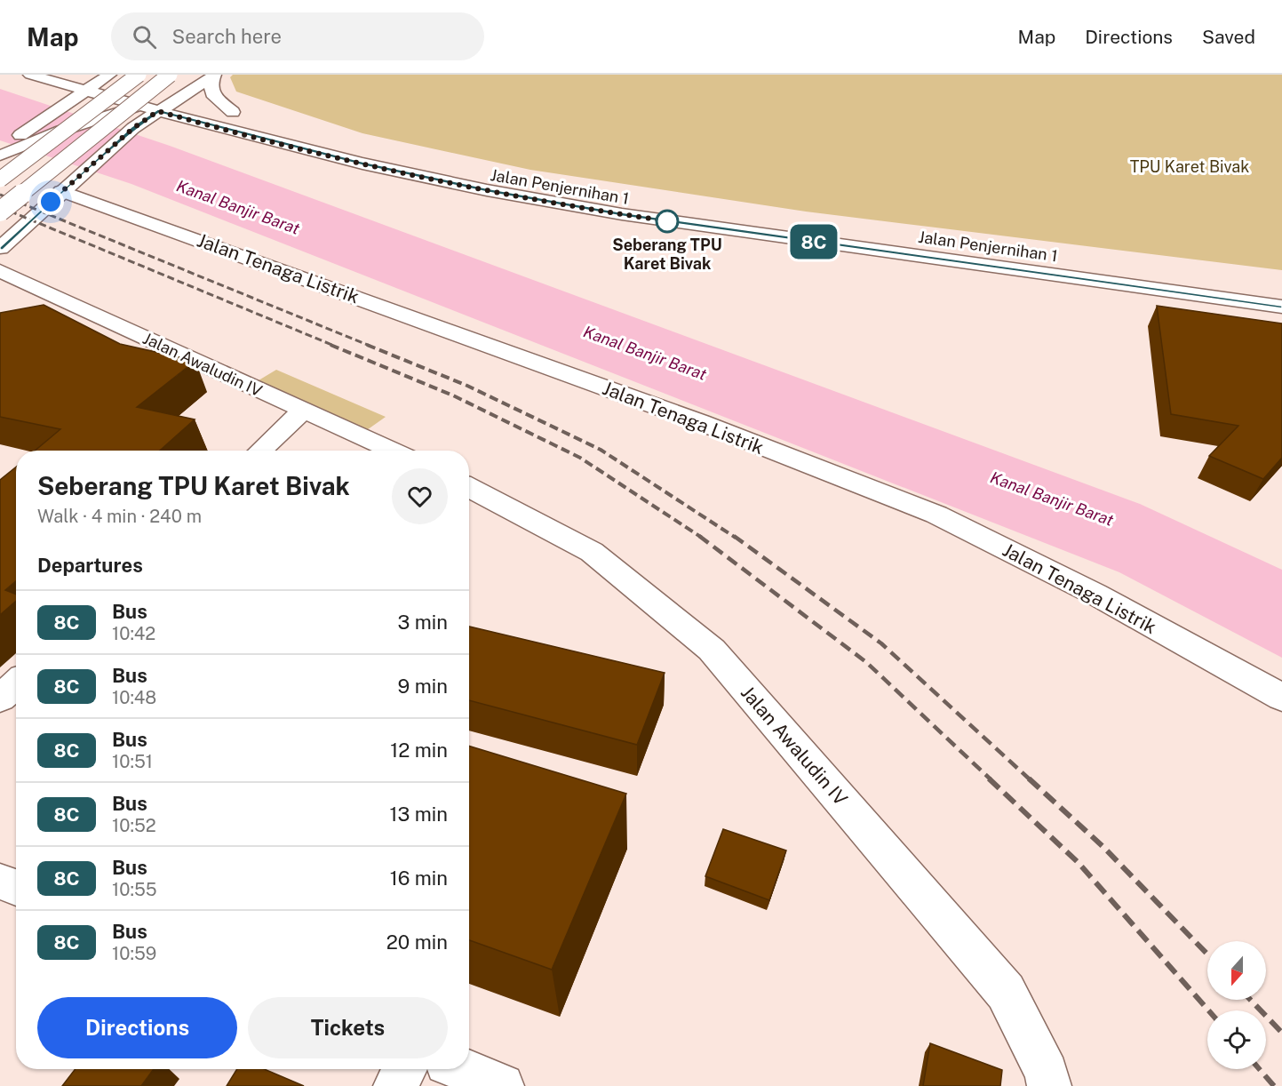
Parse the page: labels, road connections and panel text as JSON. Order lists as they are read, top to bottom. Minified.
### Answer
{"streets":{"main road":["Jalan Penjernihan 1","Jalan Tenaga Listrik","Jalan Awaludin IV"]},"water":["Kanal Banjir Barat"],"parks":["TPU Karet Bivak"],"places":["Seberang TPU Karet Bivak"],"lines":["bus line 8C"],"north":"bottom","page":{"header":"Map","search":"Search here","nav":["Map","Directions","Saved"],"on_map":"8C","heading":[["Seberang TPU Karet Bivak","Walk · 4 min · 240 m"],"Departures"],"list":[{"mark":"8C","name":"Bus","note":"10:42","value":"3 min"},{"mark":"8C","name":"Bus","note":"10:48","value":"9 min"},{"mark":"8C","name":"Bus","note":"10:51","value":"12 min"},{"mark":"8C","name":"Bus","note":"10:52","value":"13 min"},{"mark":"8C","name":"Bus","note":"10:55","value":"16 min"},{"mark":"8C","name":"Bus","note":"10:59","value":"20 min"}],"buttons":["Directions","Tickets"]}}
